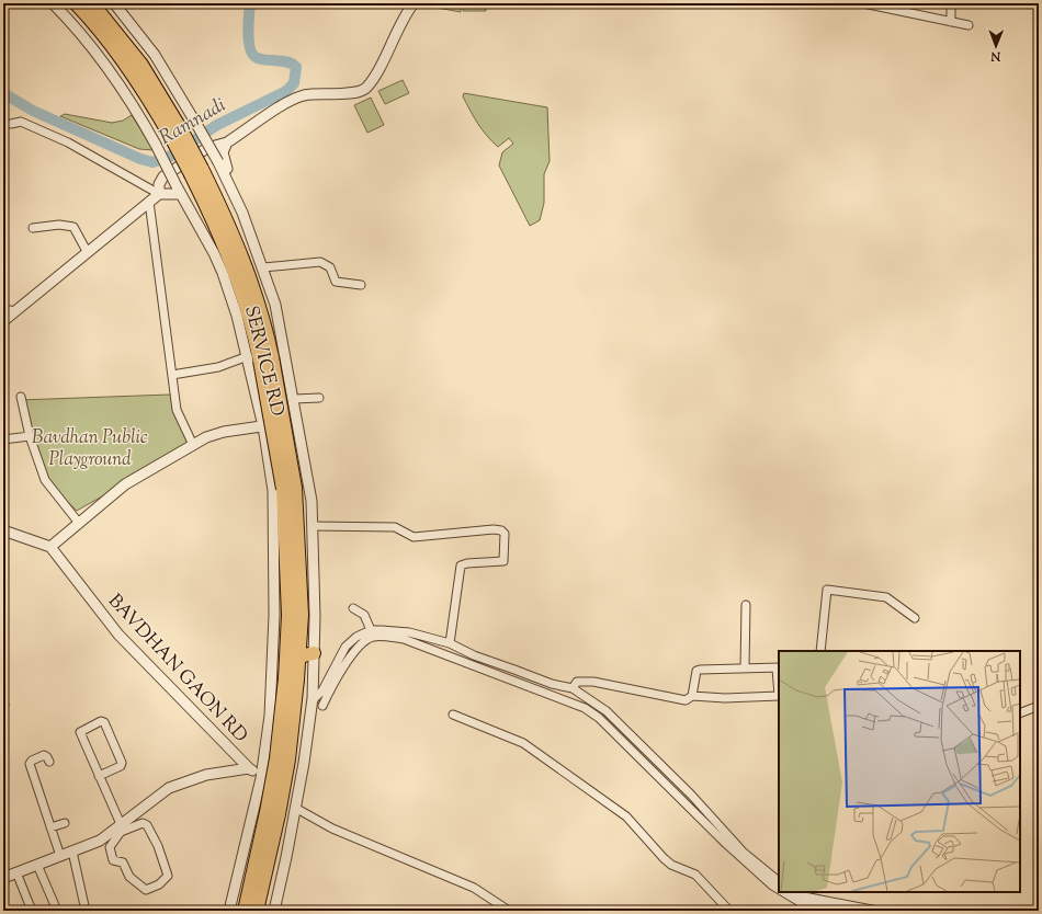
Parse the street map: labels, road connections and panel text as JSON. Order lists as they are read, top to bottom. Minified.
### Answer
{"streets":{"street":["SERVICE RD","BAVDHAN GAON RD"]},"crossings":[["SERVICE RD","BAVDHAN GAON RD"]],"water":["Ramnadi"],"parks":["Bavdhan Public Playground"],"north":"bottom"}
